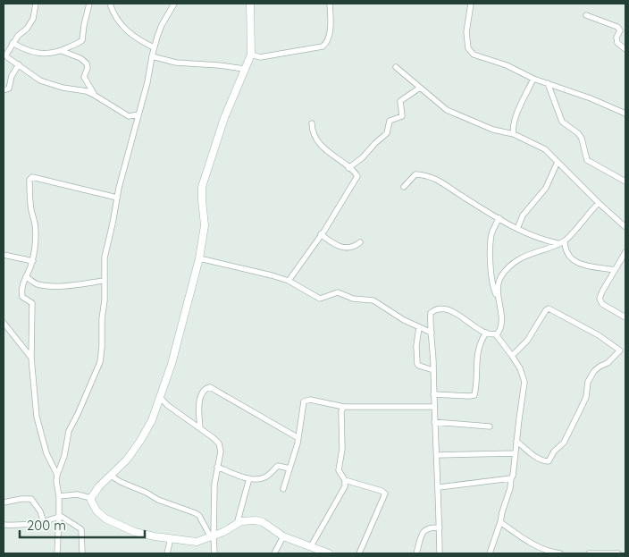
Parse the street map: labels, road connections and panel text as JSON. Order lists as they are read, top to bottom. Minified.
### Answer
{"scale_bar":"200 m"}
